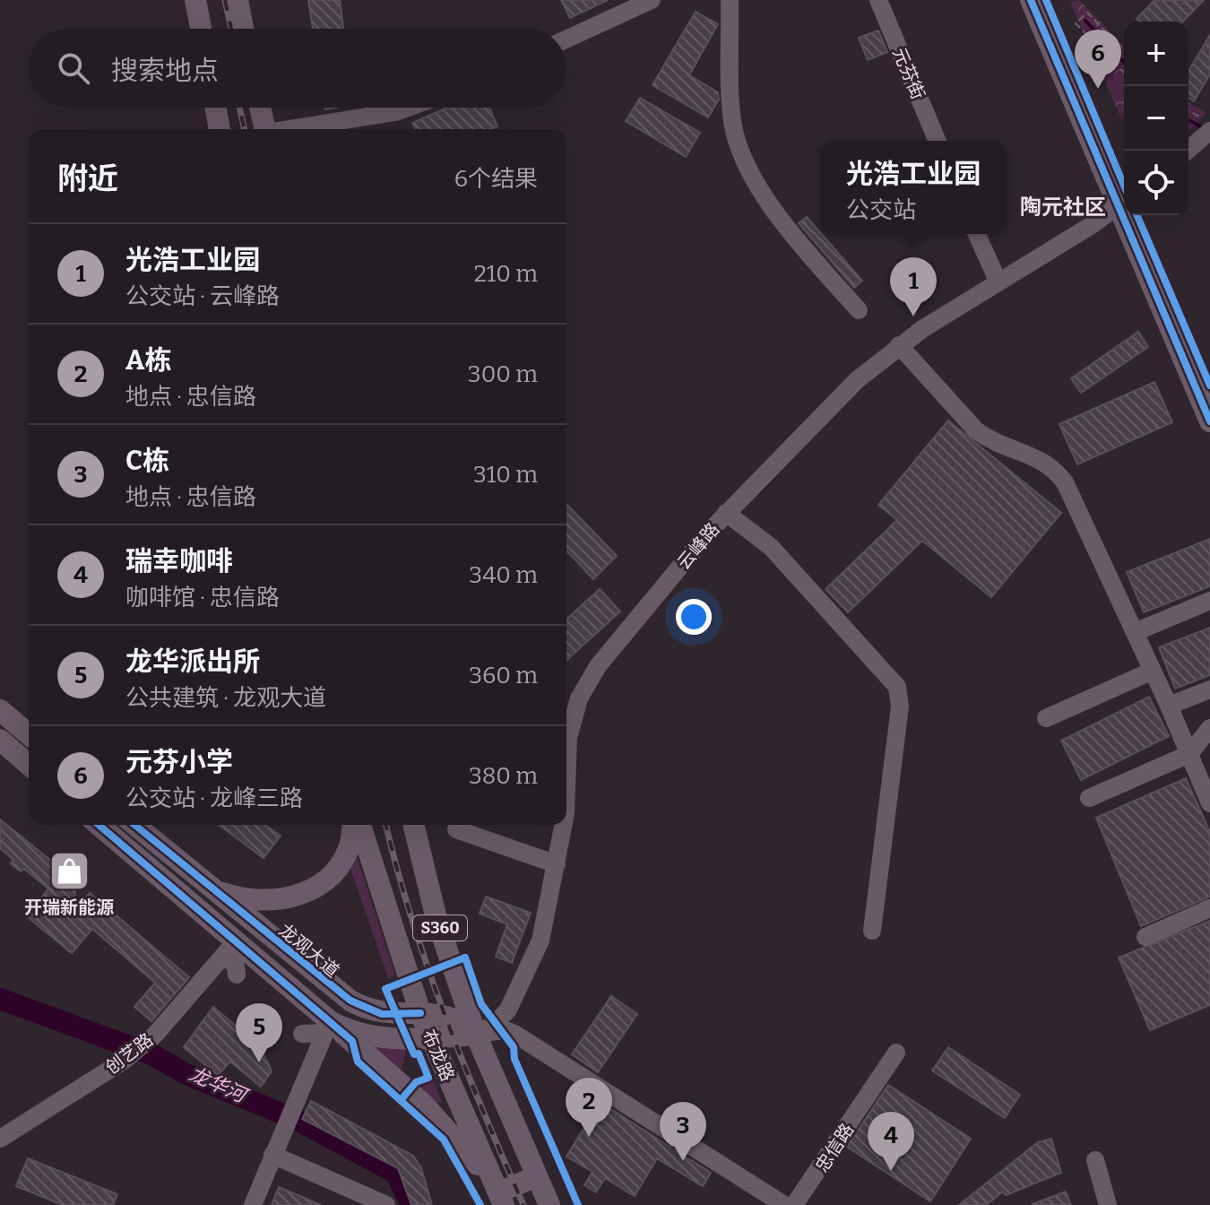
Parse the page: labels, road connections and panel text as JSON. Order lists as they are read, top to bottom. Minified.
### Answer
{"streets":{"main road":["S360","龙观大道","布龙路"],"street":["元芬街","云峰路","创艺路","忠信路"]},"crossings":[["云峰路","S360"],["云峰路","龙观大道"],["S360","龙观大道"],["龙观大道","布龙路"]],"districts":["陶元社区"],"water":["龙华河"],"places":{"shop":["开瑞新能源"]},"page":{"map_buttons":["+","−"],"search":"搜索地点","pins":["6","1","5","2","3","4"],"heading":["附近","6个结果"],"popup":["光浩工业园","公交站"],"list":[{"mark":"1","name":"光浩工业园","note":"公交站 · 云峰路","value":"210 m"},{"mark":"2","name":"A栋","note":"地点 · 忠信路","value":"300 m"},{"mark":"3","name":"C栋","note":"地点 · 忠信路","value":"310 m"},{"mark":"4","name":"瑞幸咖啡","note":"咖啡馆 · 忠信路","value":"340 m"},{"mark":"5","name":"龙华派出所","note":"公共建筑 · 龙观大道","value":"360 m"},{"mark":"6","name":"元芬小学","note":"公交站 · 龙峰三路","value":"380 m"}]}}
